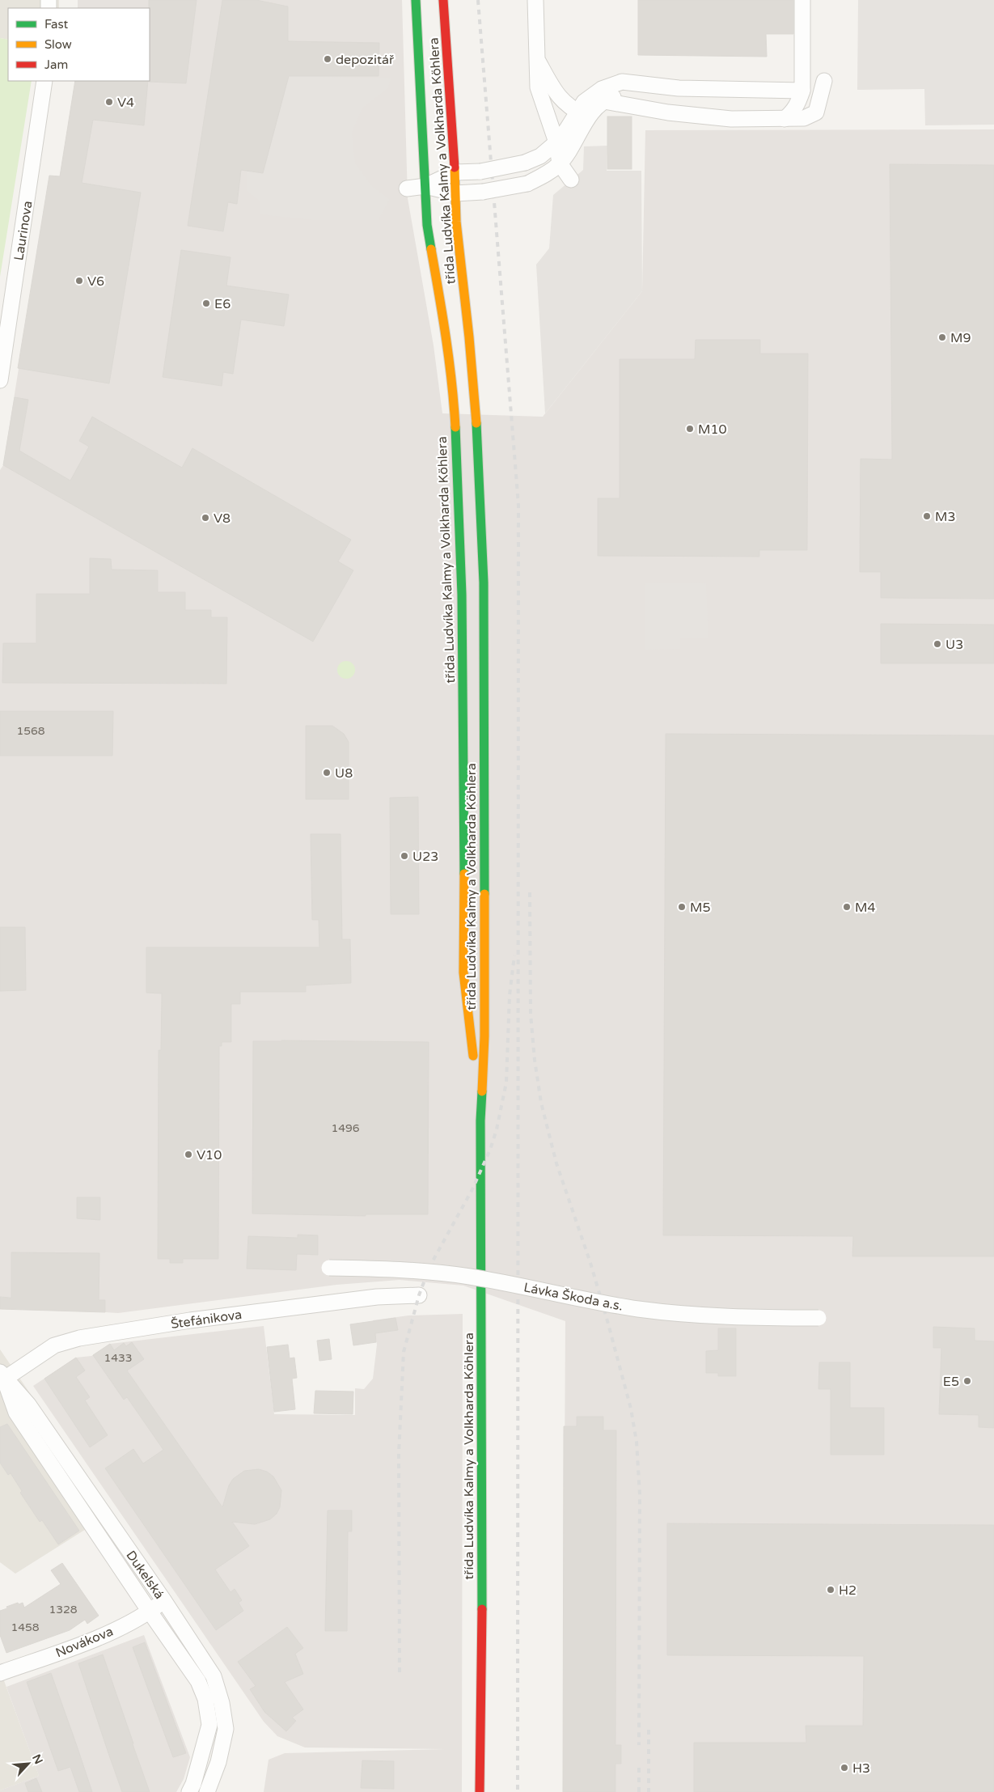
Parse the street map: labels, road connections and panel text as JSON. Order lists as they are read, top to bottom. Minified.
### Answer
{"streets":{"street":["třída Ludvíka Kalmy a Volkharda Köhlera","Laurinova","Lávka Škoda a.s.","Štefánikova","Dukelská","Novákova"]},"crossings":[["Štefánikova","Dukelská"],["Dukelská","Novákova"]],"places":["depozitář","V4","V6","E6","M9","M10","M3","V8","U3","U8","U23","M5","M4","V10","E5","H2","H3"],"house_numbers":["1568","1496","1433","1328","1458"],"legend":["Fast","Slow","Jam"],"north":"top right"}
